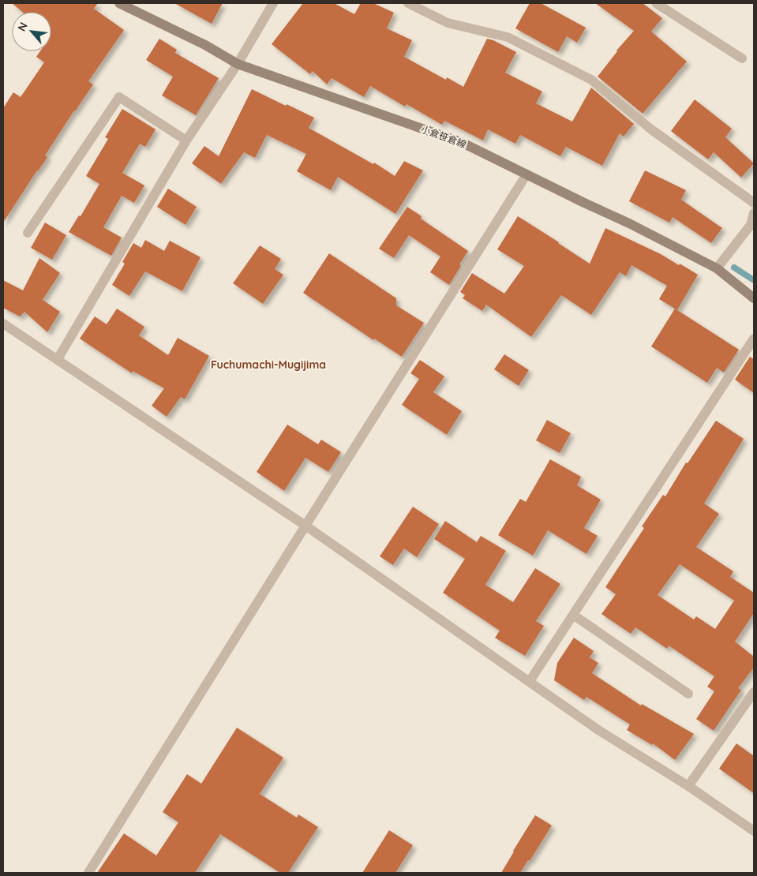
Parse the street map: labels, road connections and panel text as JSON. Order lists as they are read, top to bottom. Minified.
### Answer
{"streets":{"main road":["小倉笹倉線"]},"districts":["Fuchumachi-Mugijima"],"north":"top left"}
